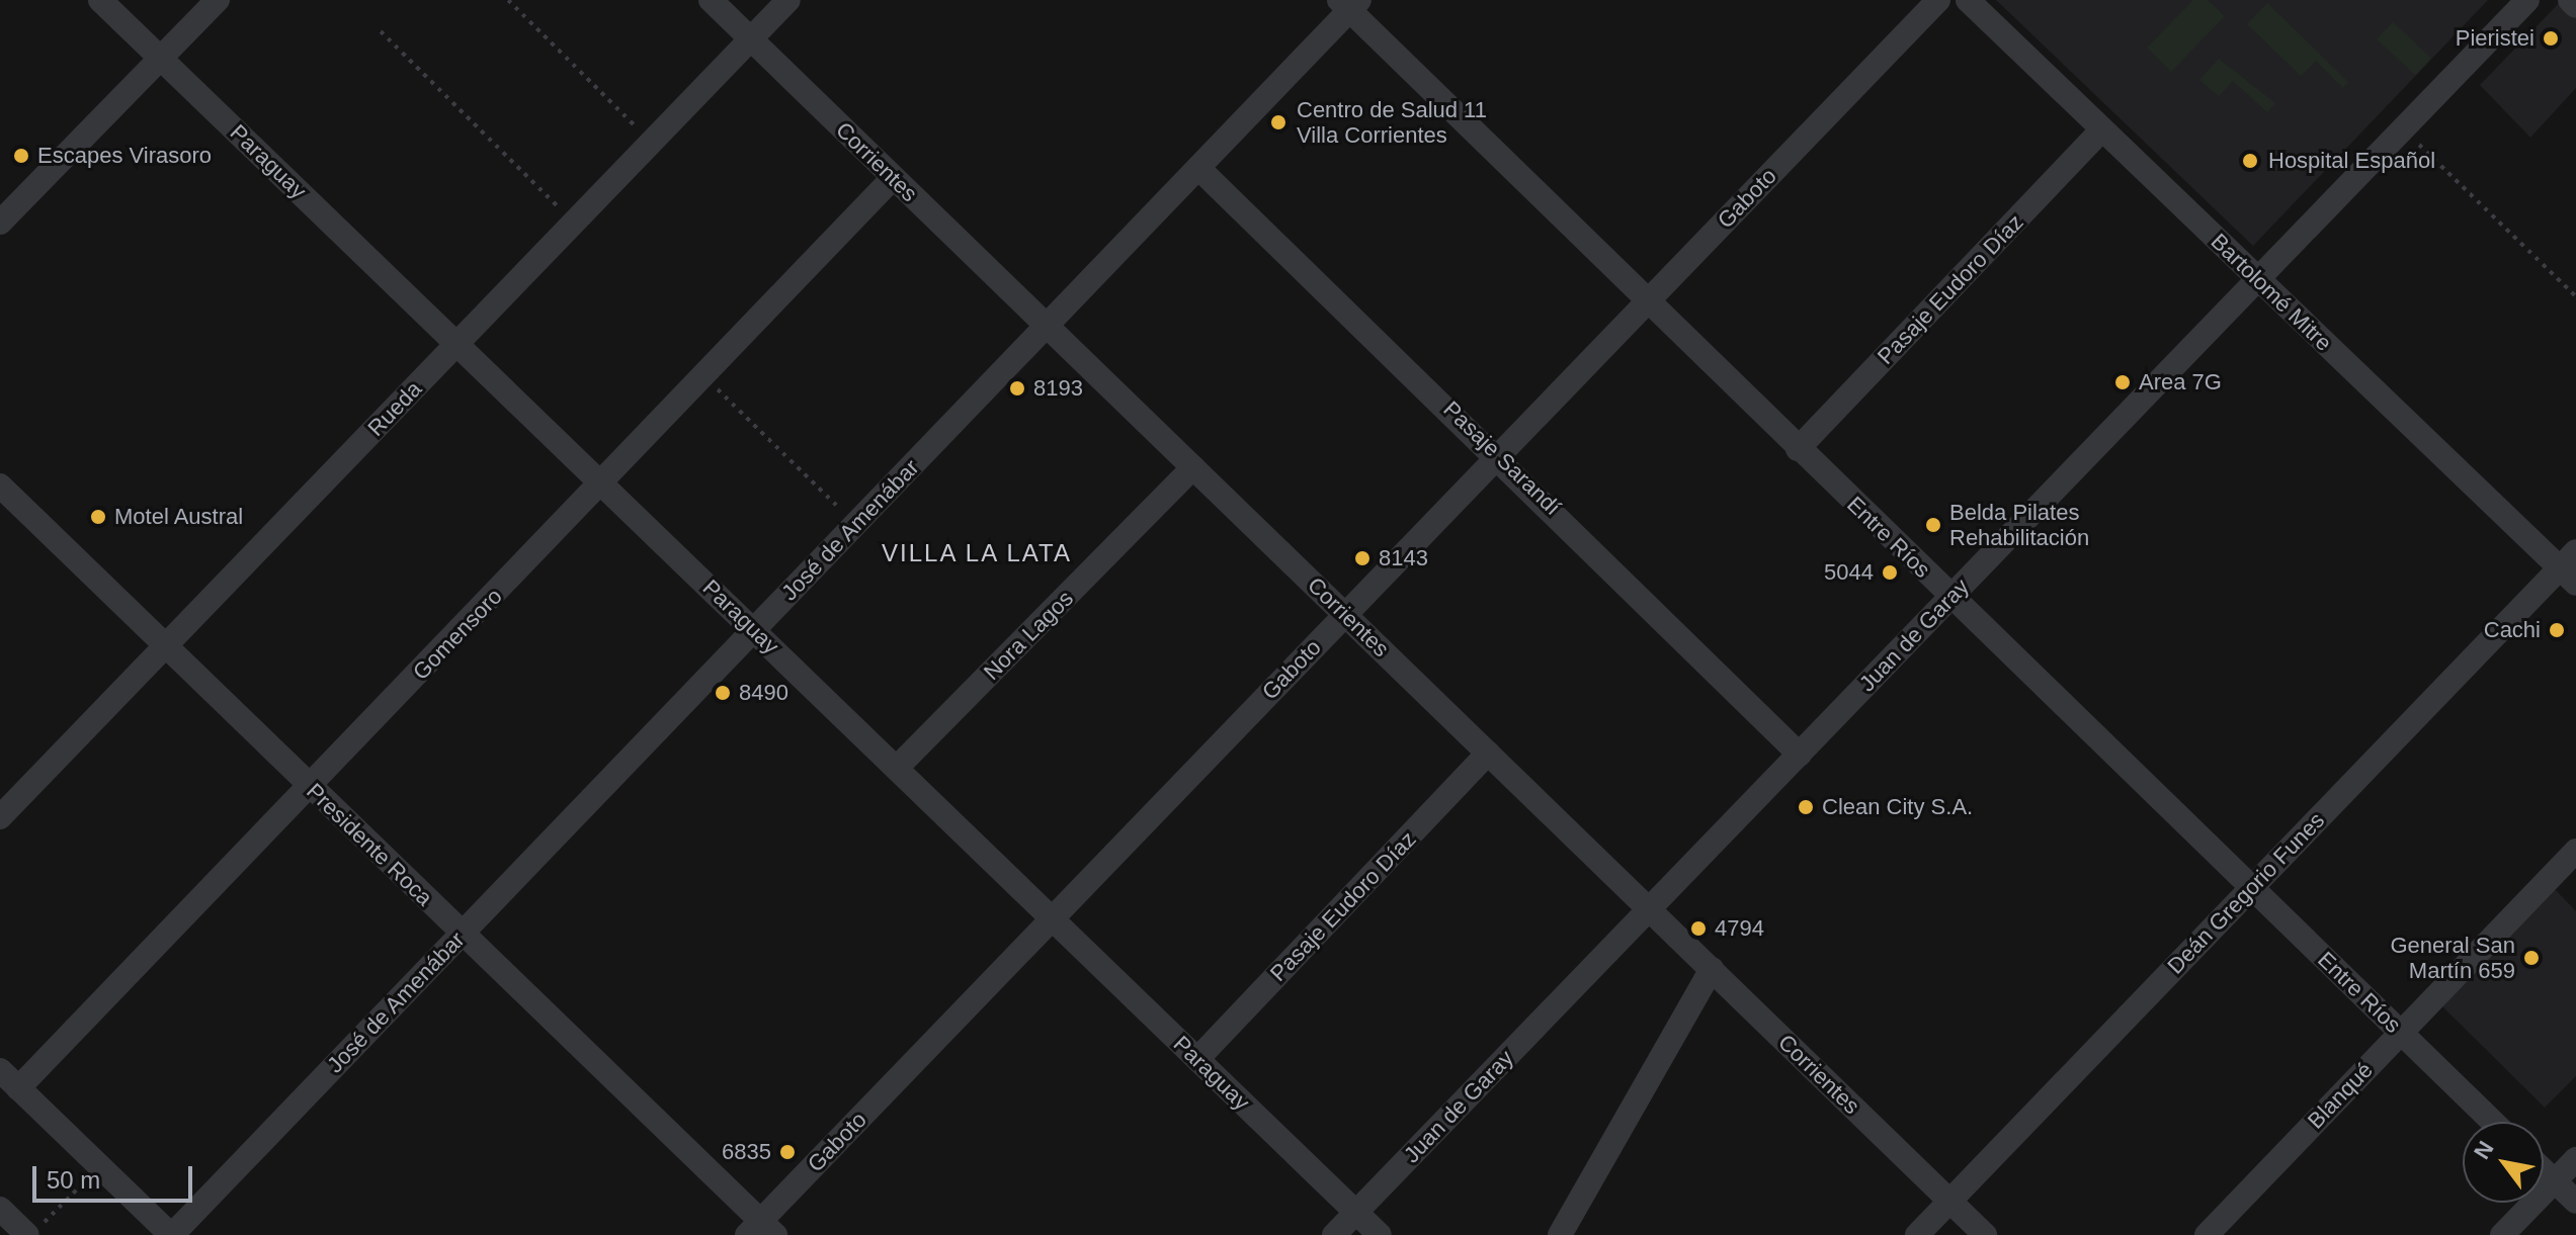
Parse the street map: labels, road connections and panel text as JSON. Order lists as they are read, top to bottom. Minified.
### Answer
{"streets":{"street":["Paraguay","Corrientes","Gaboto","Pasaje Eudoro Díaz","Bartolomé Mitre","Rueda","Pasaje Sarandí","José de Amenábar","Entre Ríos","Gomensoro","Nora Lagos","Juan de Garay","Presidente Roca","Deán Gregorio Funes","Blanqué"]},"crossings":[["Paraguay","Gaboto"],["Paraguay","Pasaje Eudoro Díaz"],["Paraguay","Rueda"],["Paraguay","José de Amenábar"],["Paraguay","Gomensoro"],["Paraguay","Nora Lagos"],["Paraguay","Juan de Garay"],["Corrientes","Gaboto"],["Corrientes","Pasaje Eudoro Díaz"],["Corrientes","Rueda"],["Corrientes","José de Amenábar"],["Corrientes","Gomensoro"],["Corrientes","Nora Lagos"],["Corrientes","Juan de Garay"],["Corrientes","Deán Gregorio Funes"],["Gaboto","Pasaje Sarandí"],["Gaboto","Entre Ríos"],["Gaboto","Presidente Roca"],["Pasaje Eudoro Díaz","Bartolomé Mitre"],["Pasaje Eudoro Díaz","Entre Ríos"],["Bartolomé Mitre","Juan de Garay"],["Bartolomé Mitre","Deán Gregorio Funes"],["Rueda","Presidente Roca"],["Pasaje Sarandí","José de Amenábar"],["Pasaje Sarandí","Juan de Garay"],["José de Amenábar","Entre Ríos"],["José de Amenábar","Presidente Roca"],["Entre Ríos","Juan de Garay"],["Entre Ríos","Deán Gregorio Funes"],["Entre Ríos","Blanqué"],["Gomensoro","Presidente Roca"]],"districts":["VILLA LA LATA"],"places":["Pieristei","Centro de Salud 11 Villa Corrientes","Escapes Virasoro","Hospital Español","Area 7G","8193","Motel Austral","Belda Pilates Rehabilitación","8143","5044","Cachi","8490","Clean City S.A.","4794","General San Martín 659","6835"],"scale_bar":"50 m","north":"top left"}
